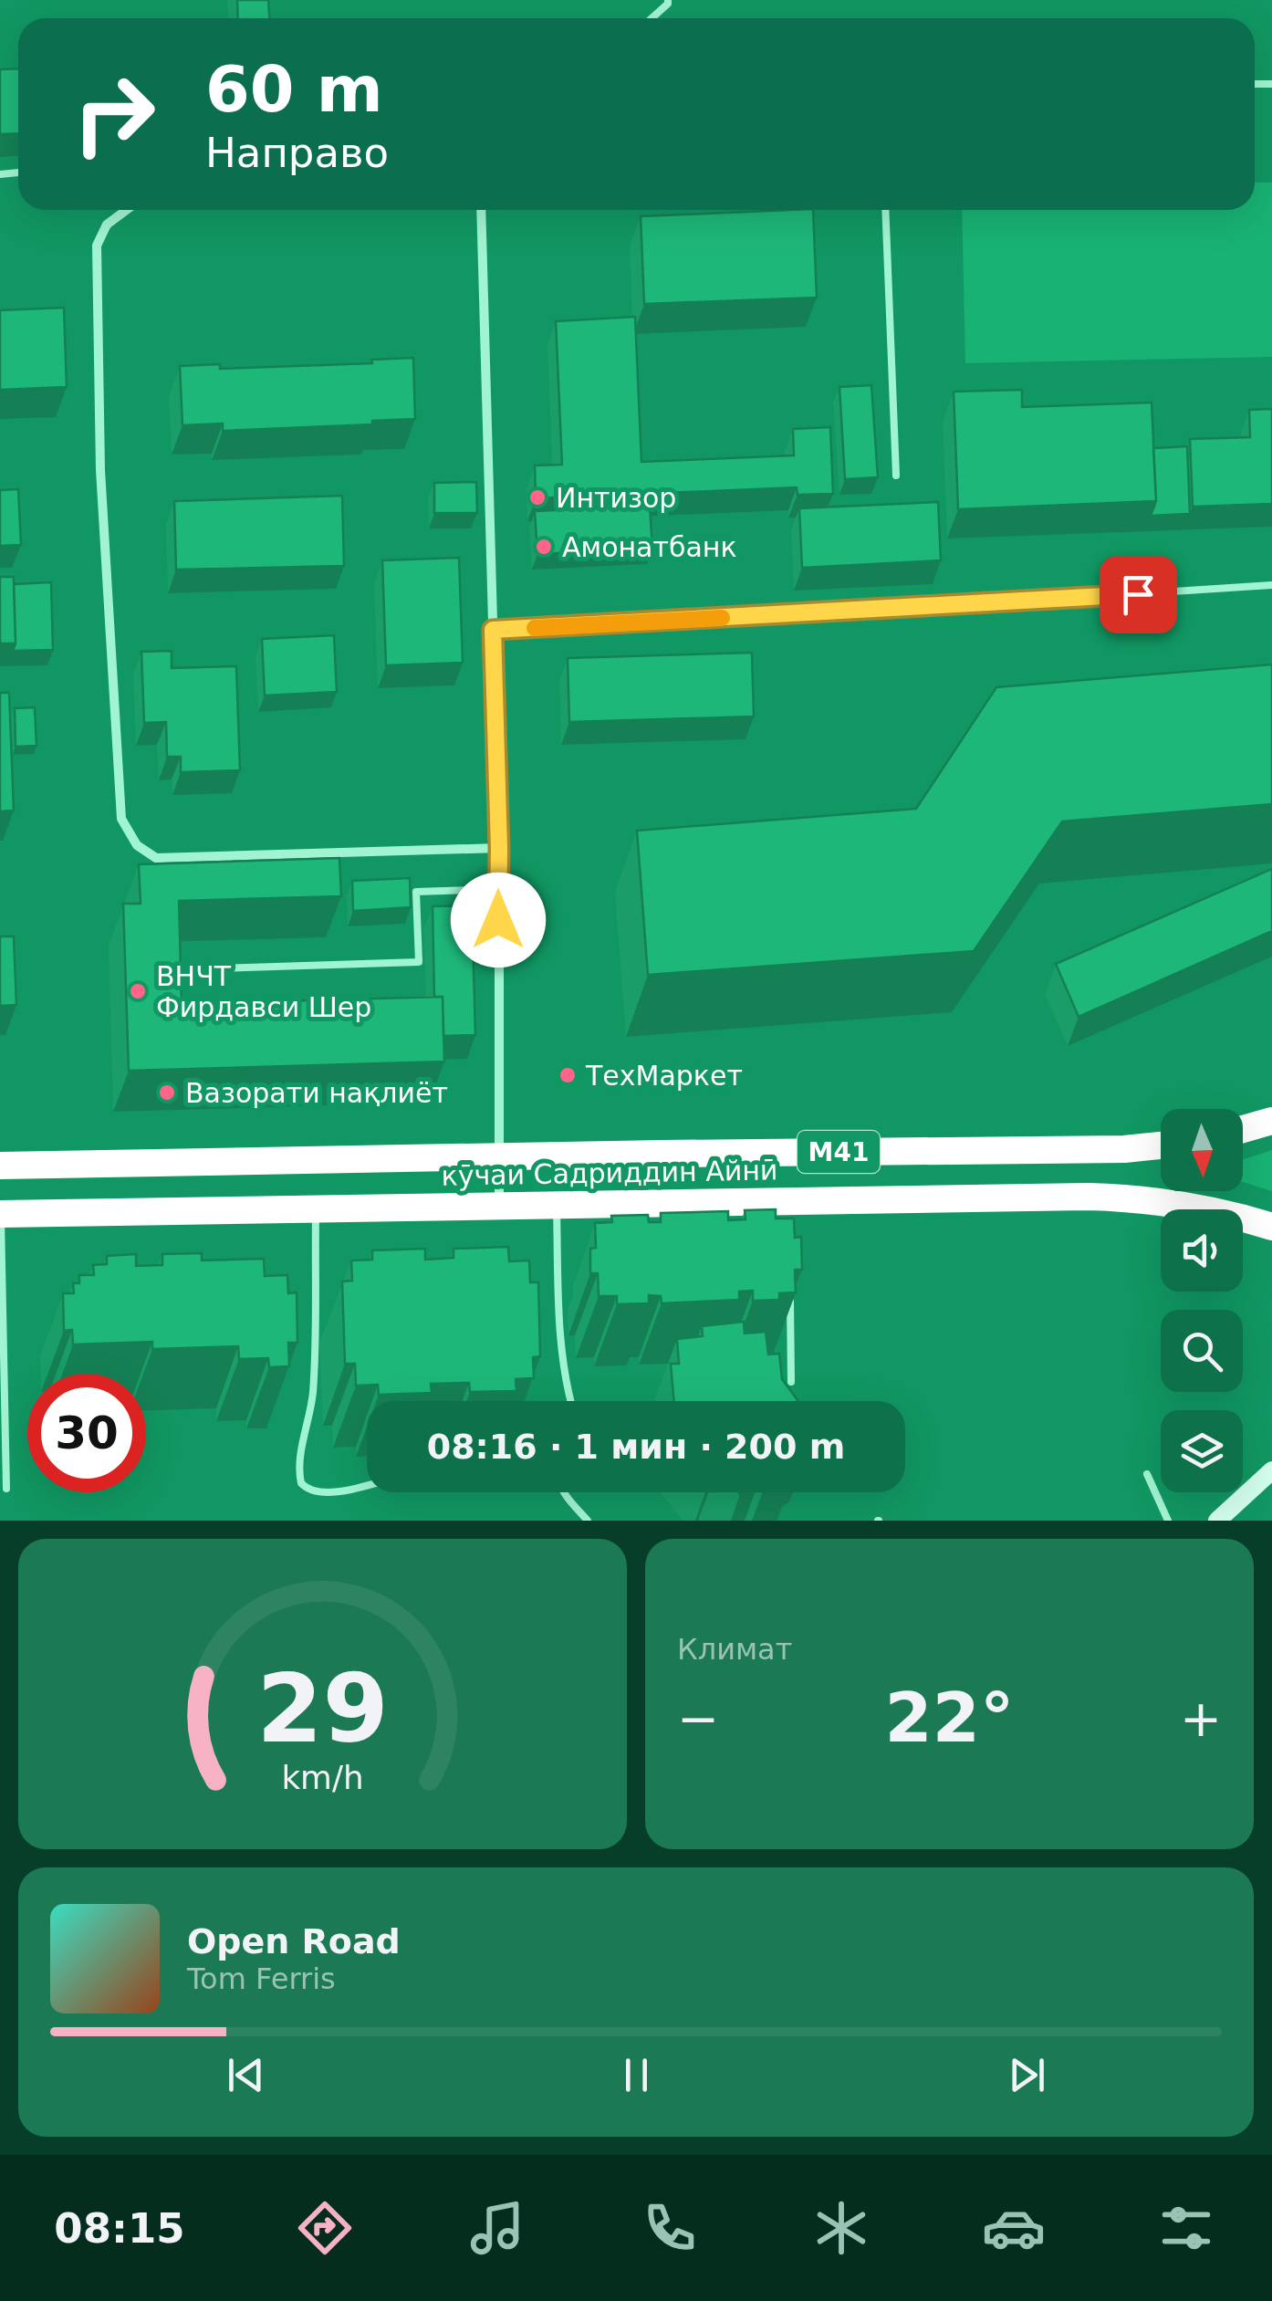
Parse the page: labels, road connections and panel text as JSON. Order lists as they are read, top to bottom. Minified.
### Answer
{"streets":{"highway":["M41","кӯчаи Садриддин Айнӣ"]},"places":["Интизор","Амонатбанк","ВНЧТ Фирдавси Шер","ТехМаркет","Вазорати нақлиёт"],"north":"bottom","page":{"turn":["60 m","Направо"],"limit":"30","trip":"08:16 · 1 мин · 200 m","tile":"Климат","heat":["−","22°","+"],"song":["Open Road","Tom Ferris"],"tabs":"08:15","gauge":["29","km/h"]}}
